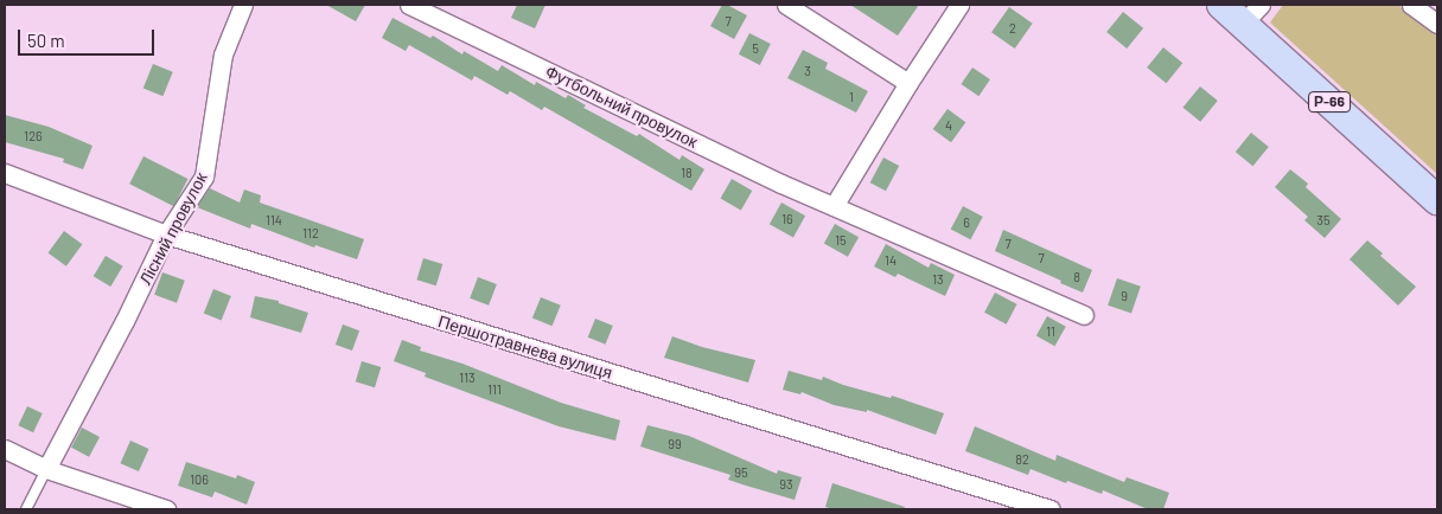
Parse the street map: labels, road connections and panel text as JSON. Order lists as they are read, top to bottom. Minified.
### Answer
{"streets":{"main road":["Р-66"],"street":["Футбольний провулок","Лісний провулок","Першотравнева вулиця"]},"crossings":[["Лісний провулок","Першотравнева вулиця"]],"house_numbers":["7","2","5","3","1","4","126","18","16","114","35","6","112","15","7","7","14","8","13","9","11","113","111","99","82","95","106","93"],"scale_bar":"50 m"}
